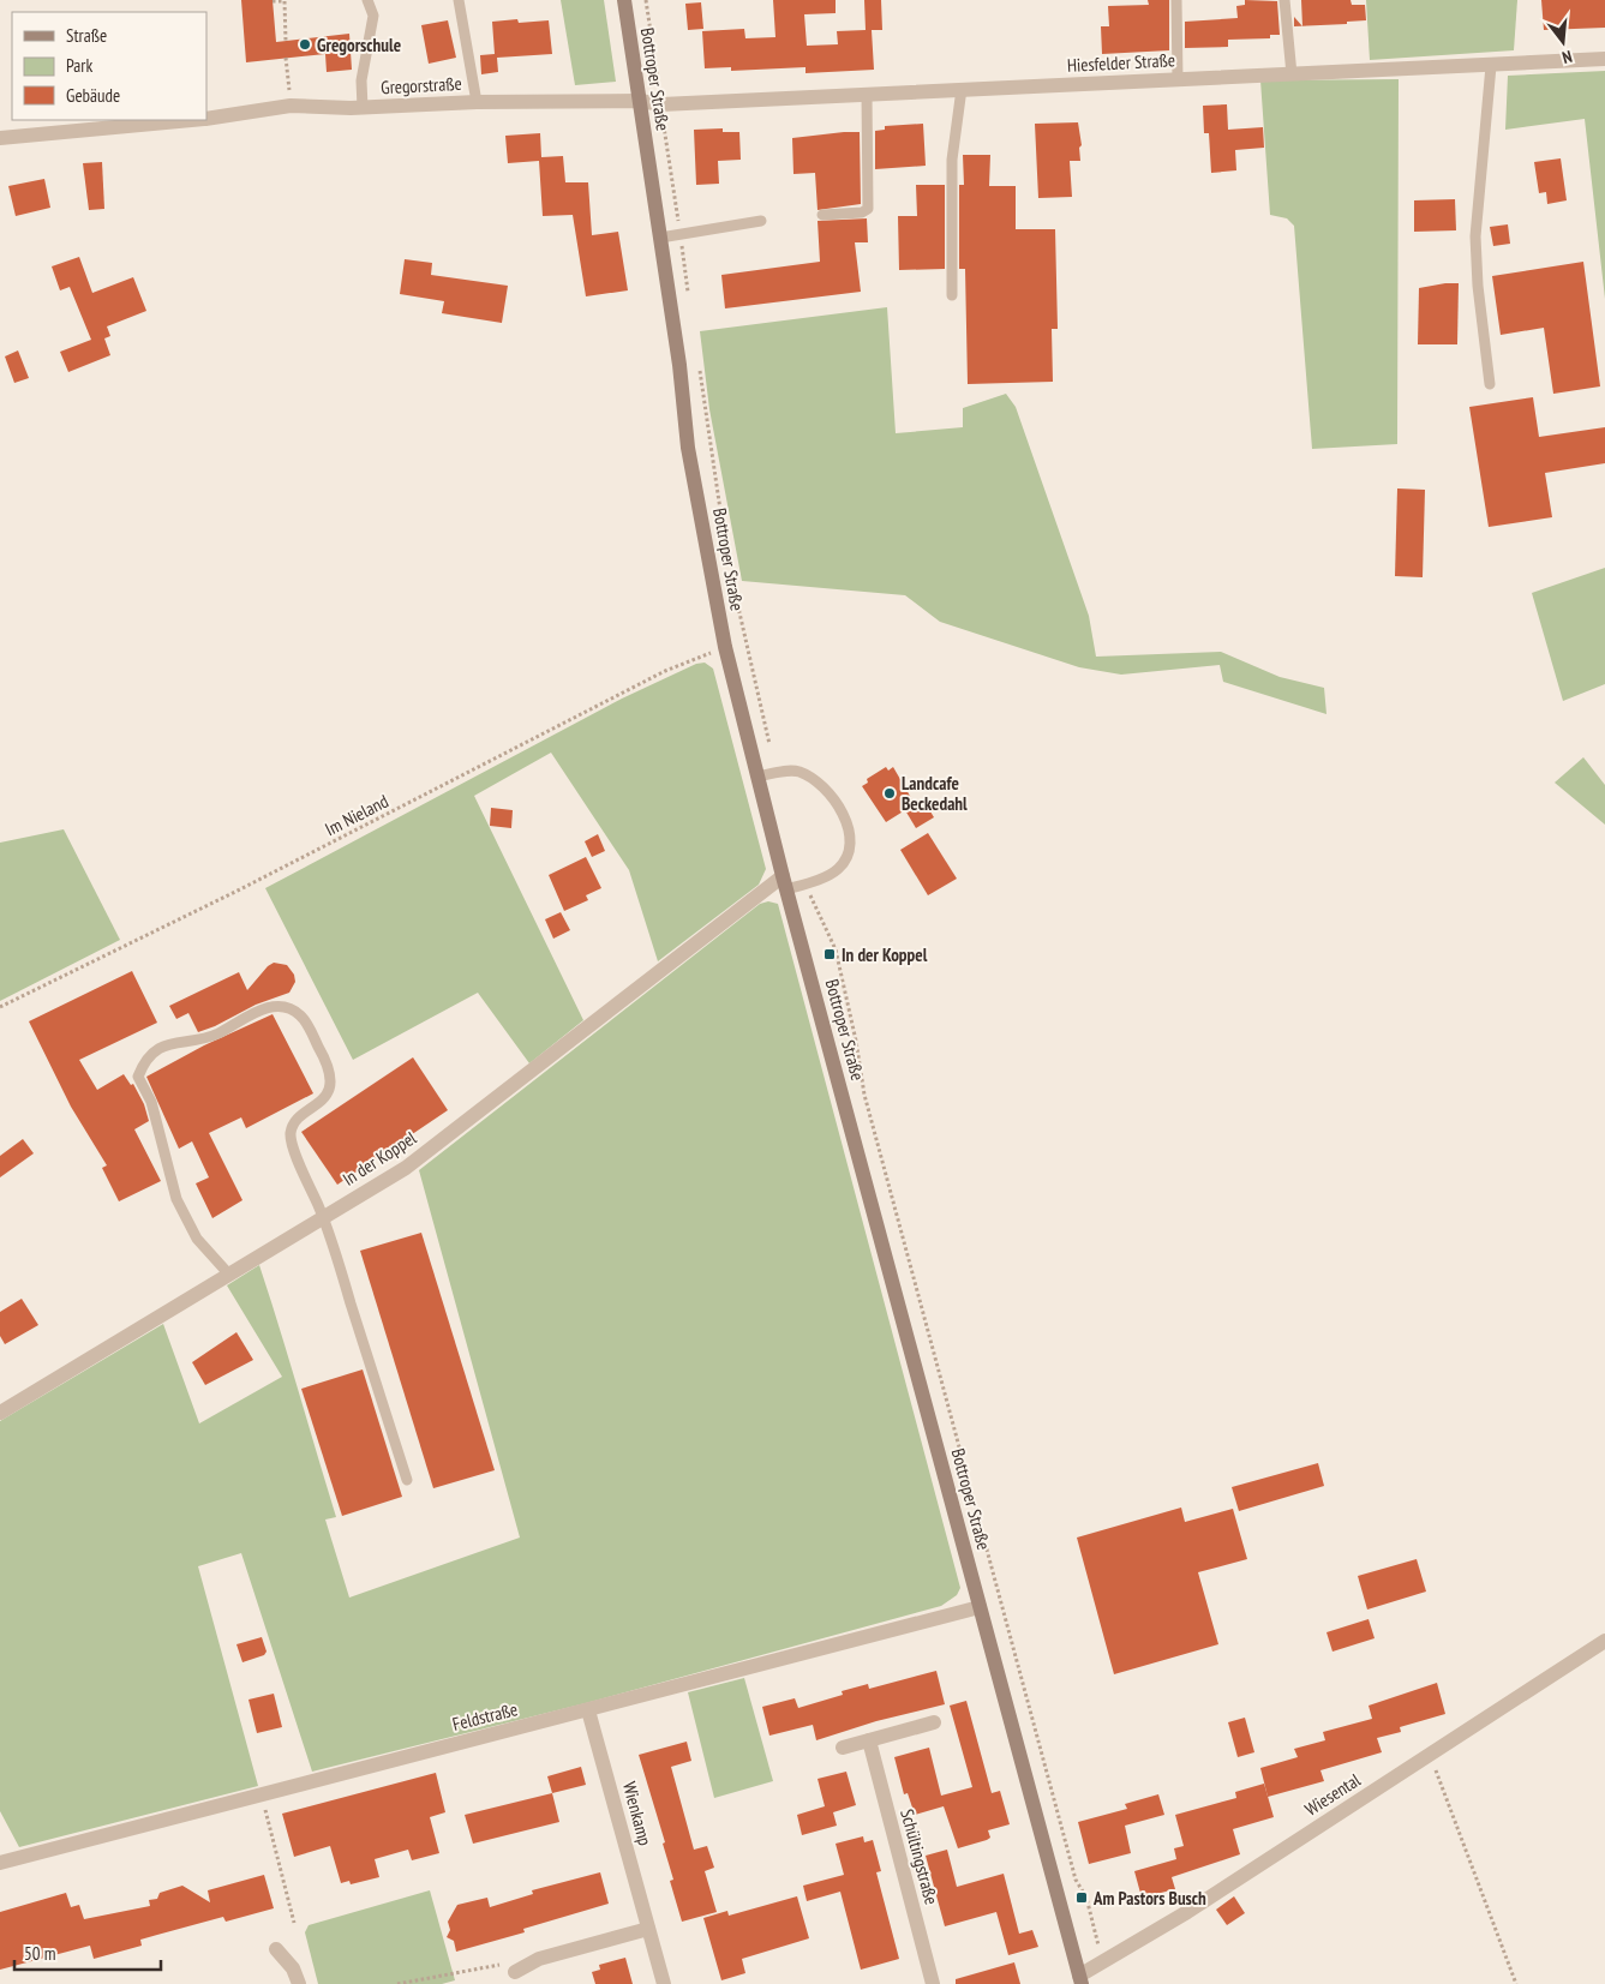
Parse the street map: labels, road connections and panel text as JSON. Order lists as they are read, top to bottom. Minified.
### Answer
{"streets":{"main road":["Bottroper Straße"],"street":["Hiesfelder Straße","Gregorstraße","In der Koppel","Feldstraße","Wiesental","Wienkamp","Schültingstraße"],"path":["Im Nieland"]},"crossings":[["Hiesfelder Straße","Bottroper Straße"],["Hiesfelder Straße","Gregorstraße"],["Bottroper Straße","Gregorstraße"],["Bottroper Straße","Im Nieland"],["Bottroper Straße","In der Koppel"],["Bottroper Straße","Feldstraße"],["Bottroper Straße","Wiesental"],["Feldstraße","Wienkamp"]],"places":{"other":["Gregorschule","Landcafe Beckedahl"],"transit":["In der Koppel","Am Pastors Busch"]},"legend":["Straße","Park","Gebäude"],"scale_bar":"50 m","north":"bottom"}
